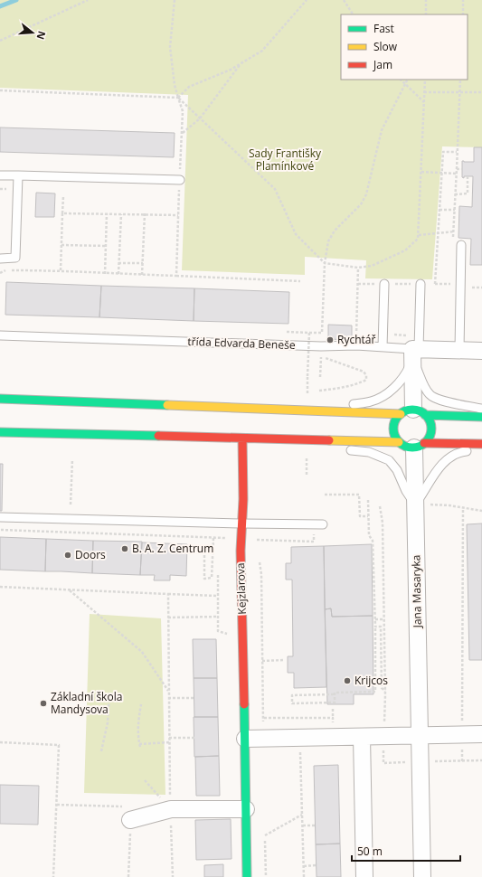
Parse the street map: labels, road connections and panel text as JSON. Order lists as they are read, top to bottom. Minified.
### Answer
{"streets":{"street":["třída Edvarda Beneše","Kejzlarova","Jana Masaryka"]},"parks":["Sady Františky Plamínkové"],"places":["Rychtář","B. A. Z. Centrum","Doors","Krijcos","Základní škola Mandysova"],"legend":["Fast","Slow","Jam"],"scale_bar":"50 m","north":"right"}
